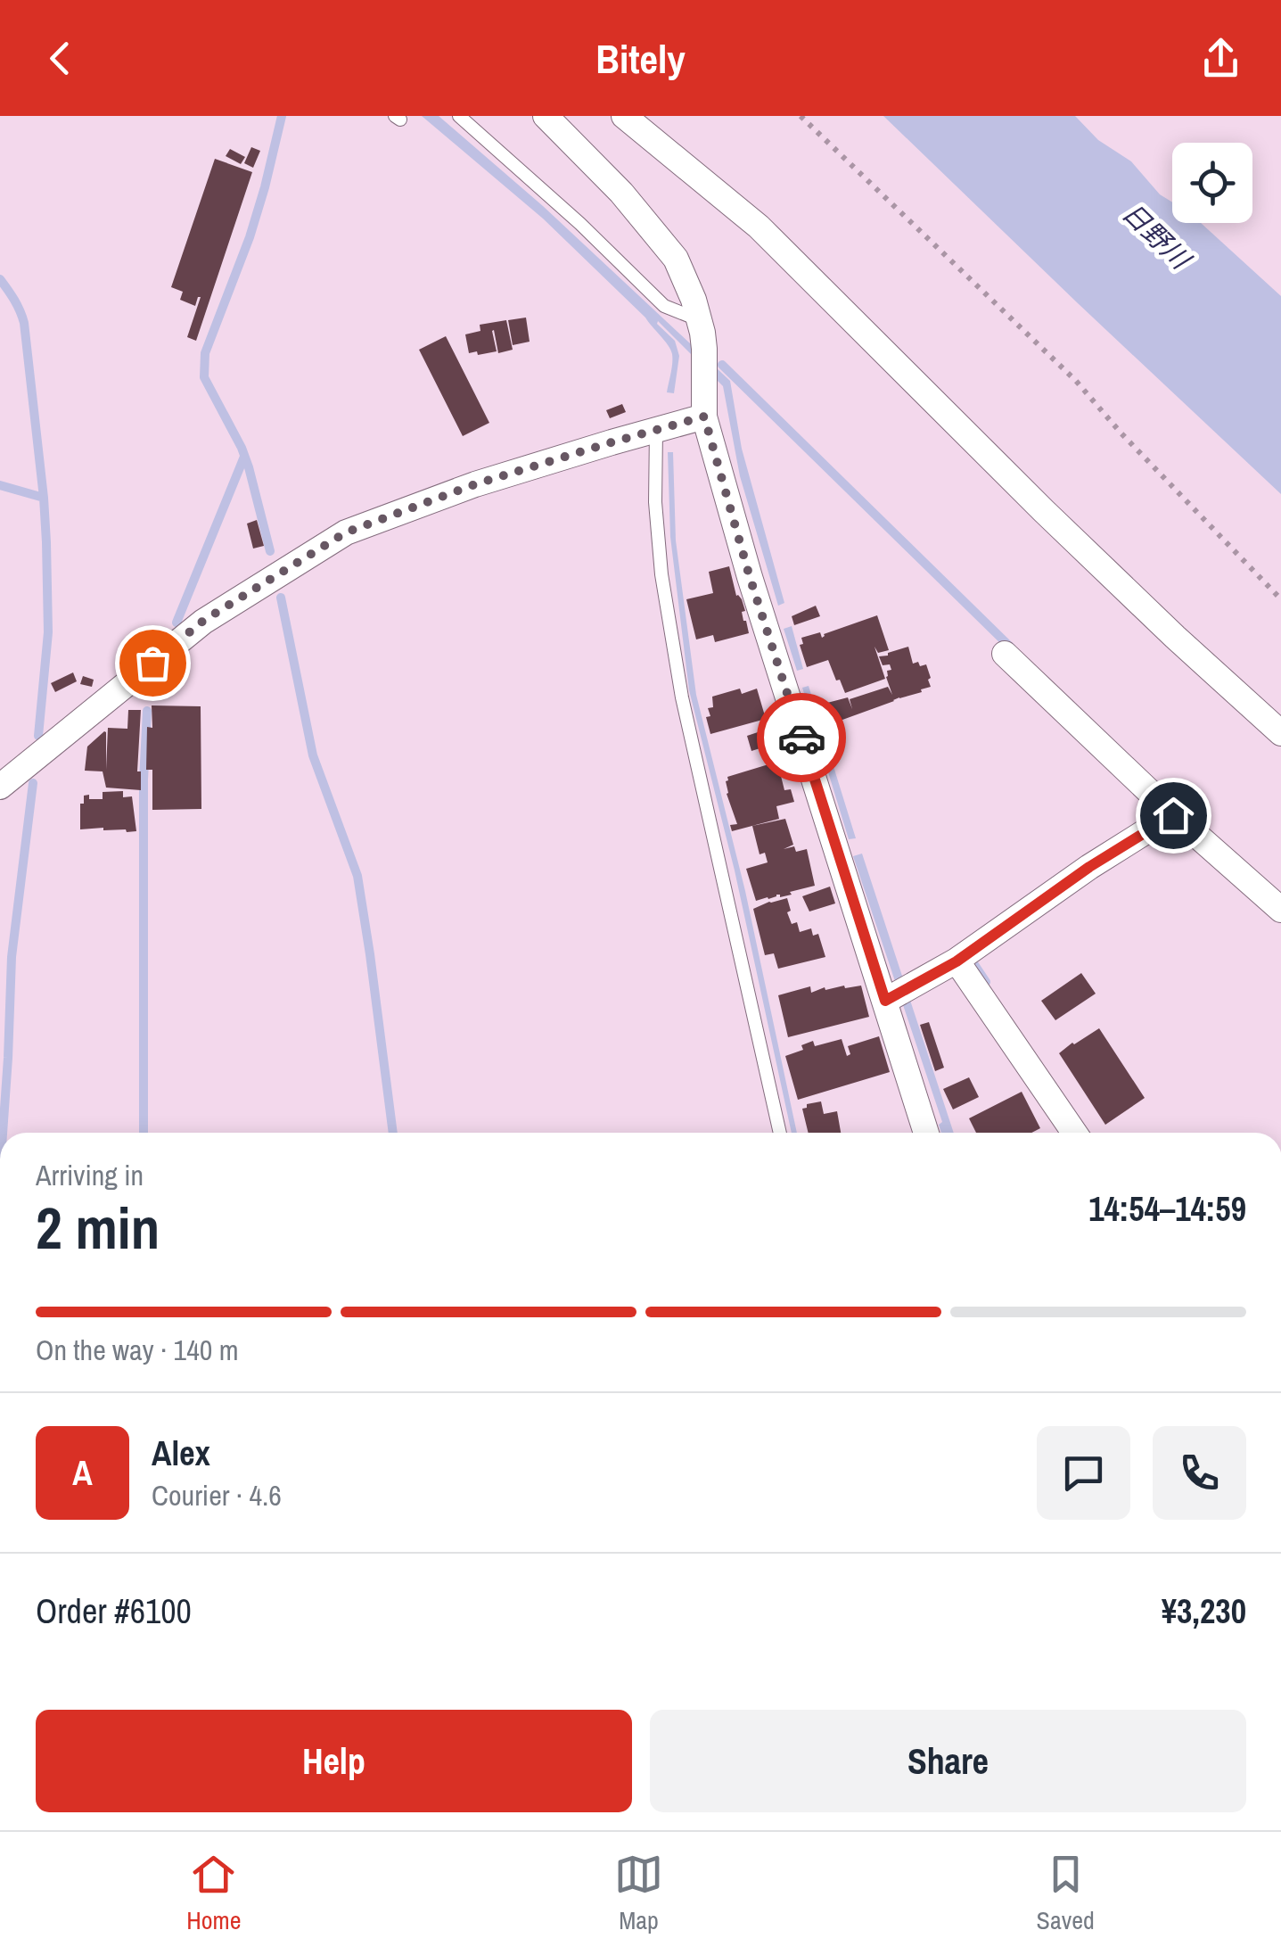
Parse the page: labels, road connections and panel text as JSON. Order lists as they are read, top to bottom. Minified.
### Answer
{"water":["日野川"],"page":{"header":"Bitely","heading":["2 min","Arriving in","14:54–14:59"],"panel":["Alex","Courier · 4.6","Order #6100","¥3,230"],"bar":"On the way · 140 m","round":"A","buttons":["Help","Share"],"tabs":["Home","Map","Saved"]}}
